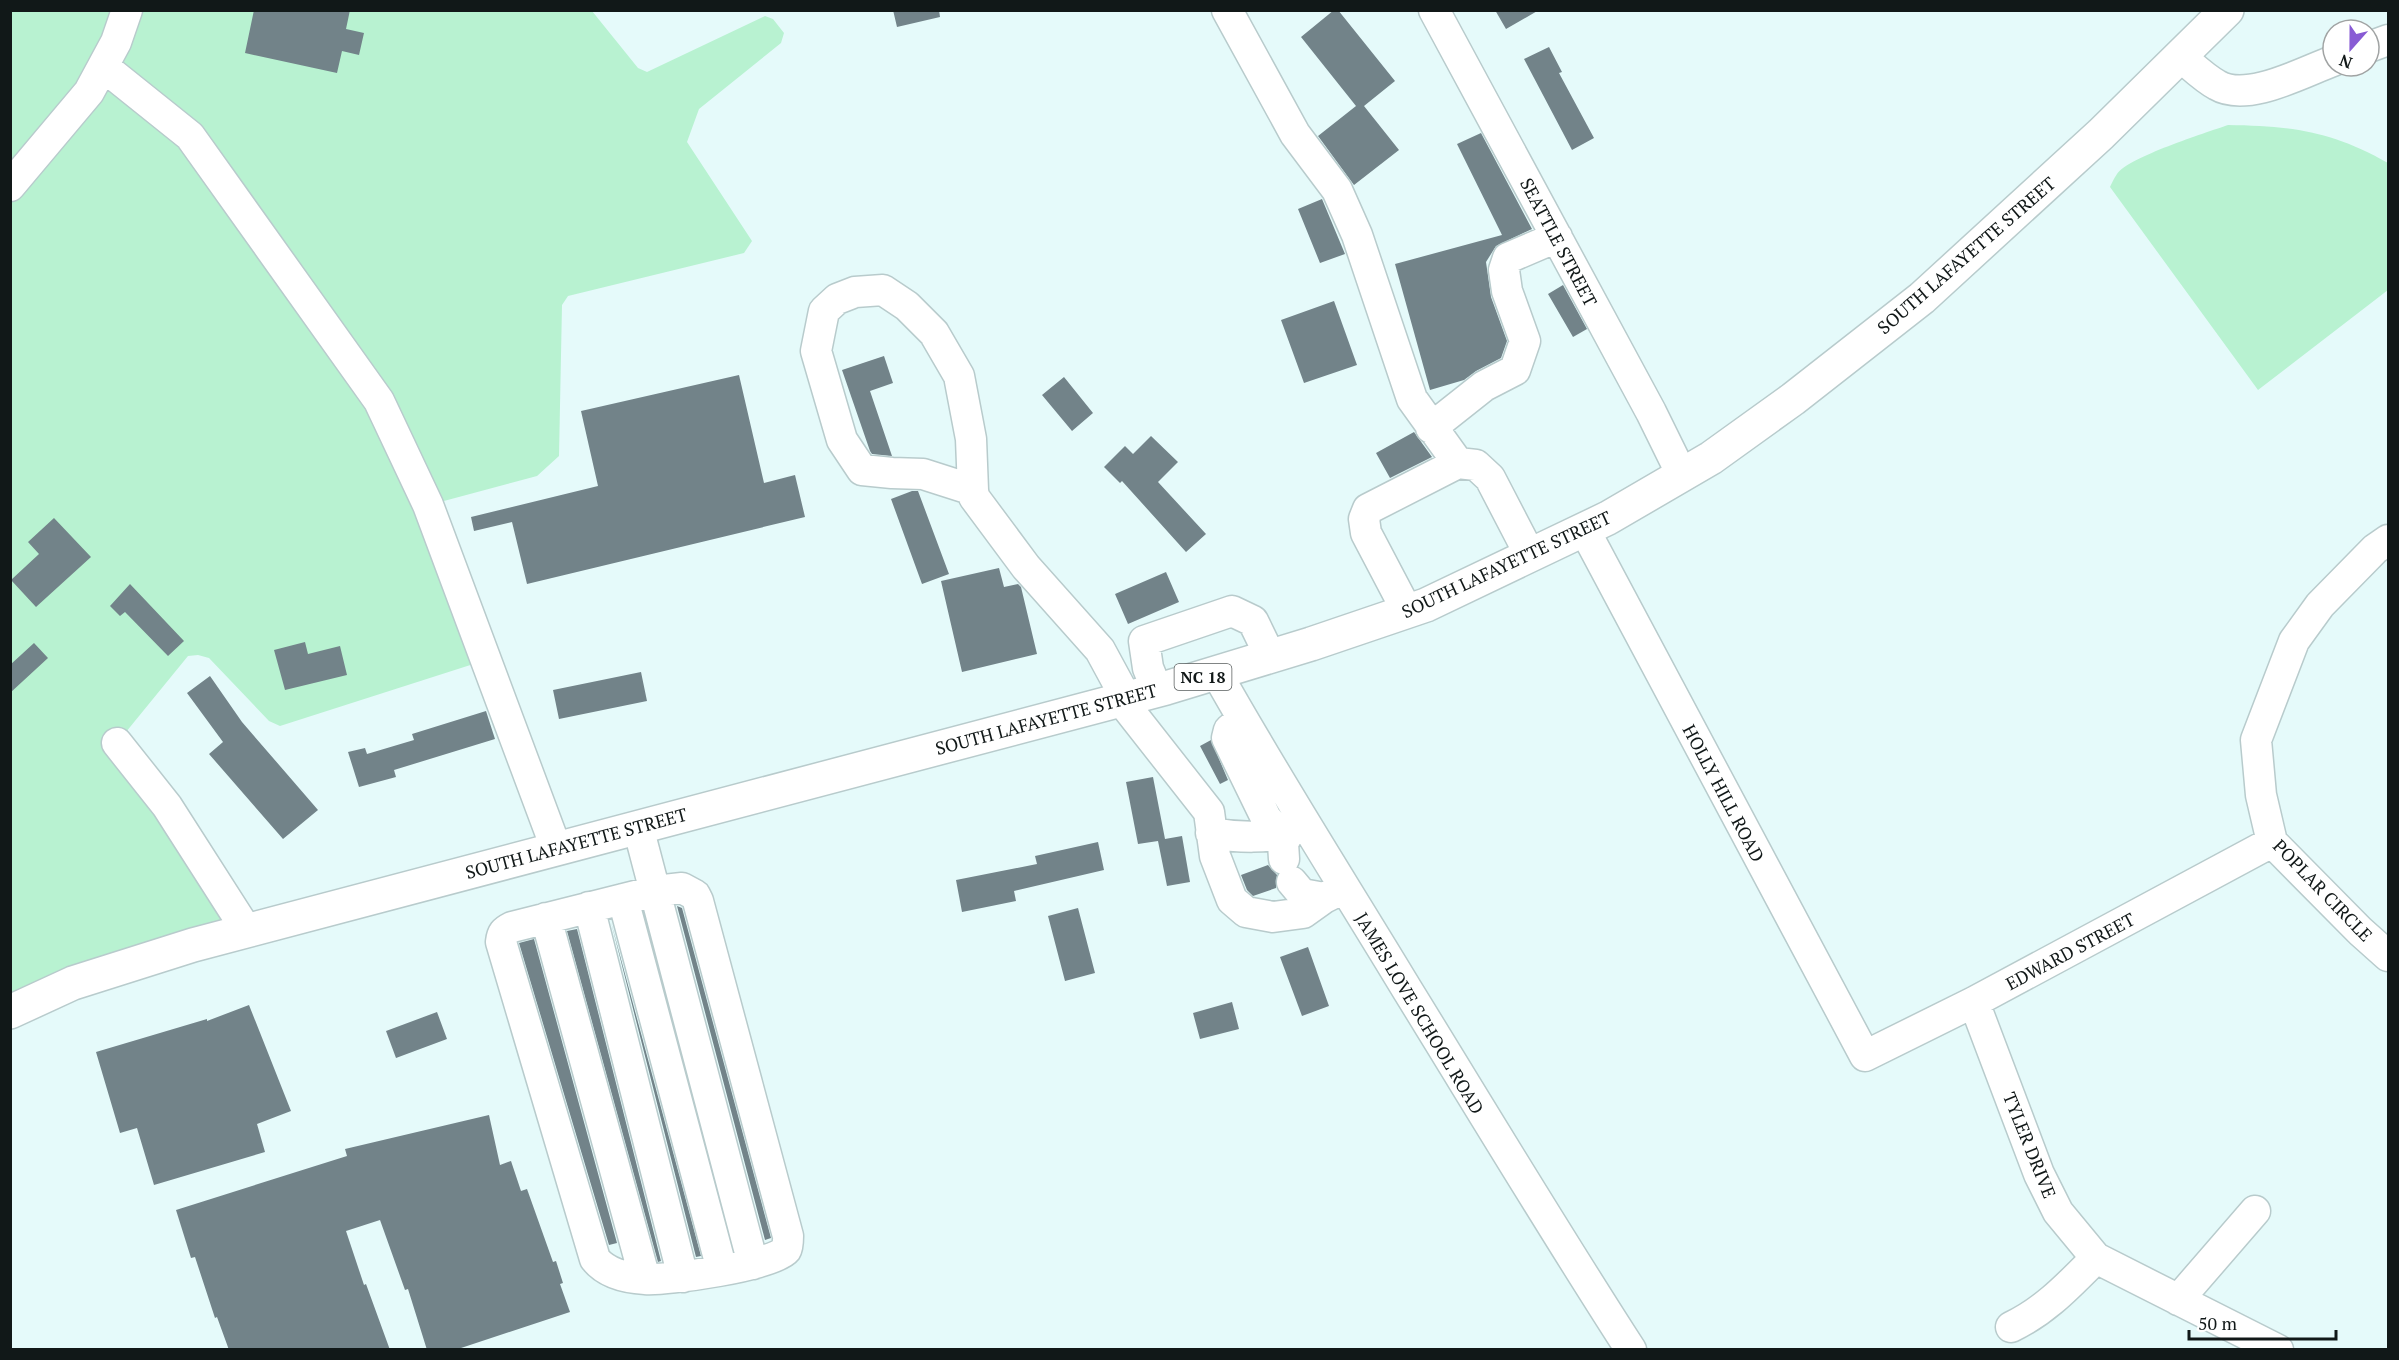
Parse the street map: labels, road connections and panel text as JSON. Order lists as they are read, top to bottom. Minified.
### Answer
{"streets":{"main road":["SOUTH LAFAYETTE STREET","NC 18"],"street":["SEATTLE STREET","HOLLY HILL ROAD","POPLAR CIRCLE","EDWARD STREET","JAMES LOVE SCHOOL ROAD","TYLER DRIVE"]},"crossings":[["SEATTLE STREET","SOUTH LAFAYETTE STREET"],["SOUTH LAFAYETTE STREET","HOLLY HILL ROAD"],["SOUTH LAFAYETTE STREET","JAMES LOVE SCHOOL ROAD"],["HOLLY HILL ROAD","EDWARD STREET"],["POPLAR CIRCLE","EDWARD STREET"],["EDWARD STREET","TYLER DRIVE"]],"scale_bar":"50 m","north":"bottom"}
